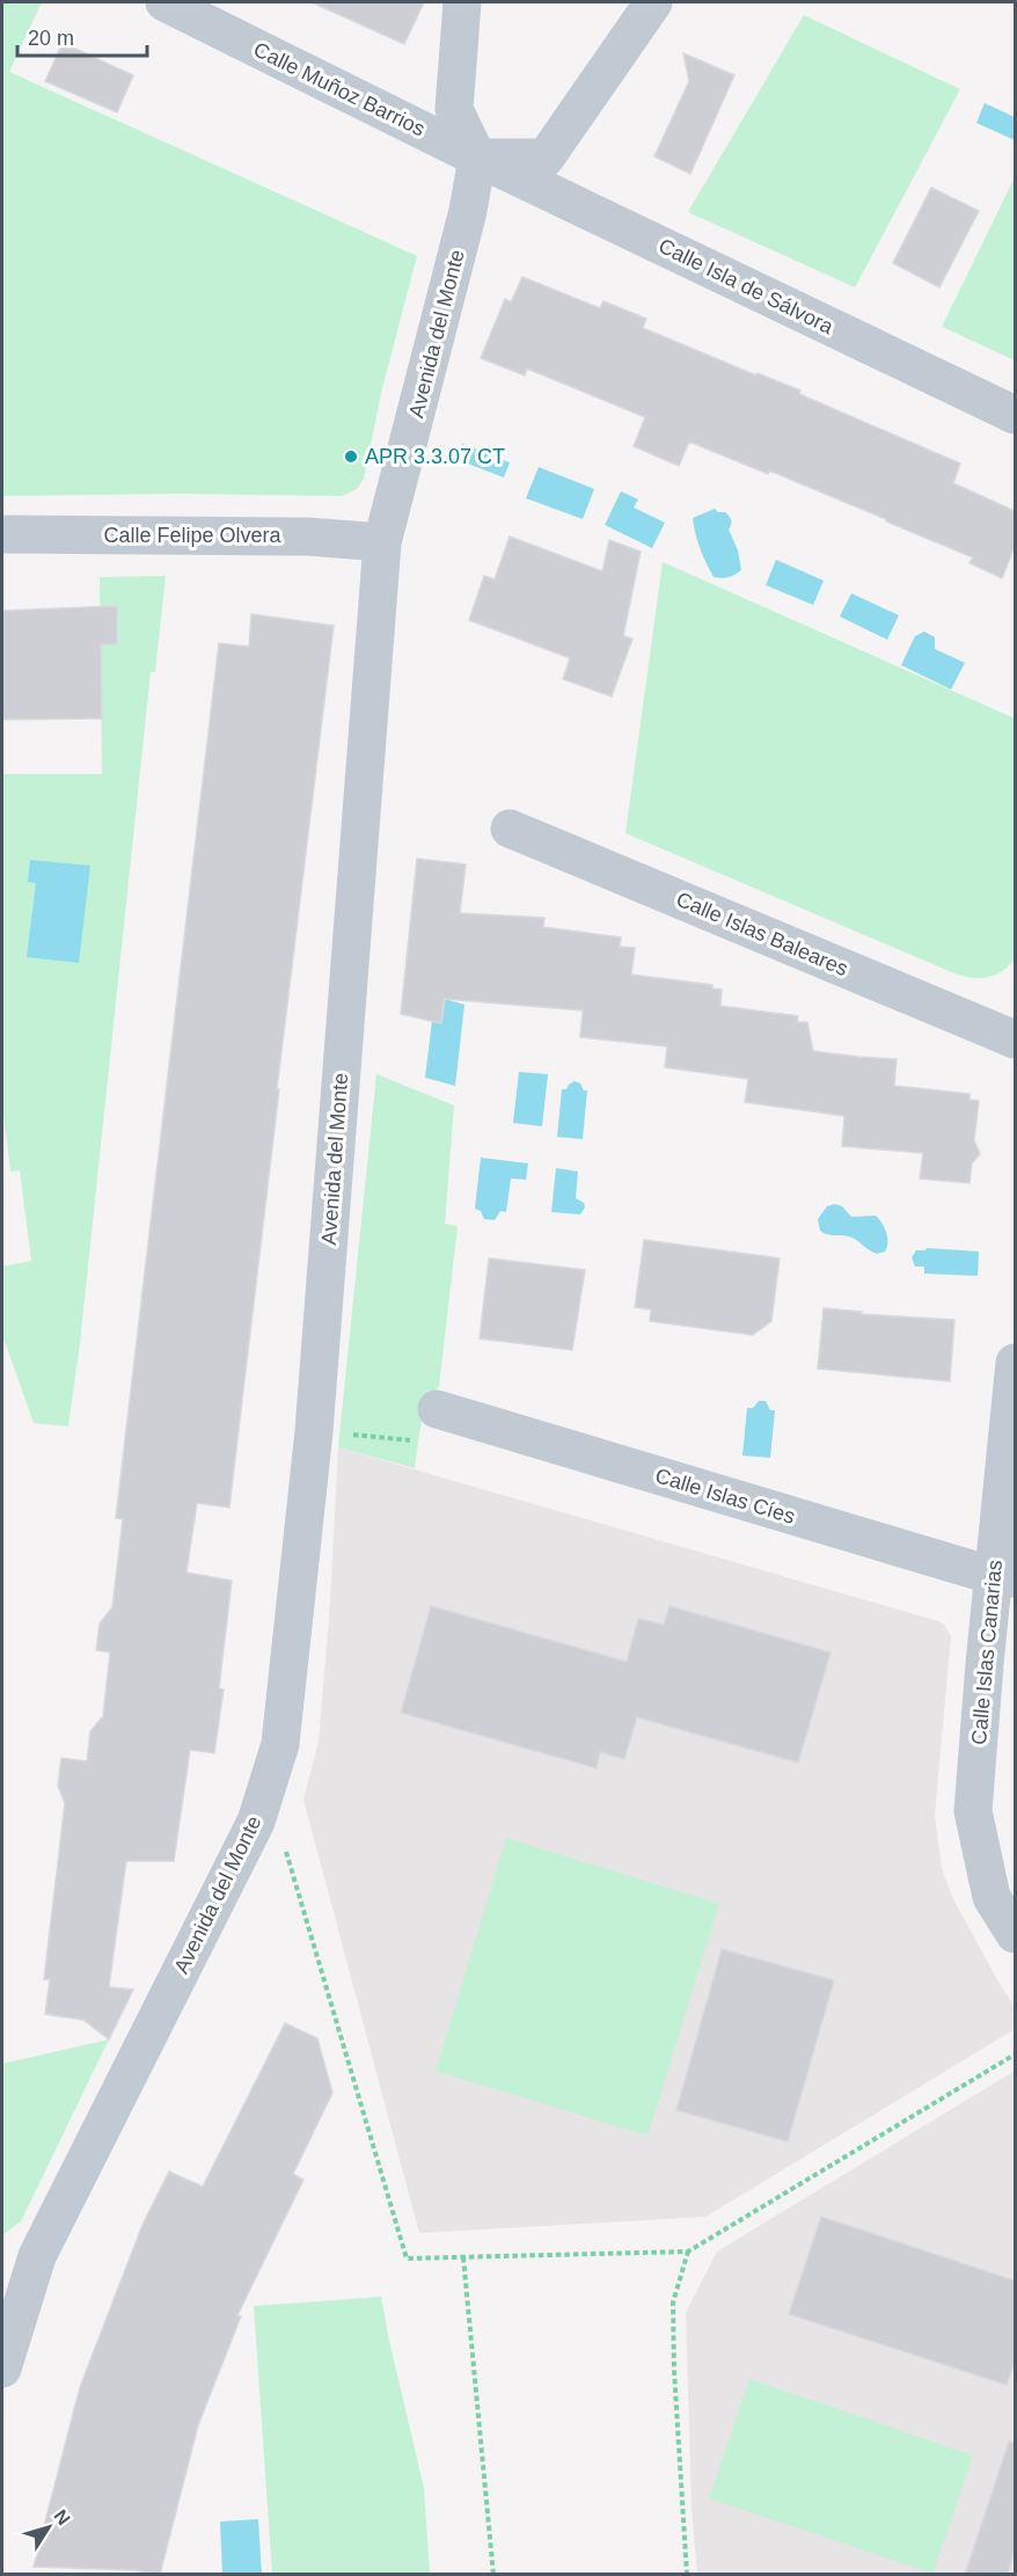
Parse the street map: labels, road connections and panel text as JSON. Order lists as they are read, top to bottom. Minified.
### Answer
{"streets":{"street":["Calle Muñoz Barrios","Calle Isla de Sálvora","Avenida del Monte","Calle Felipe Olvera","Calle Islas Baleares","Calle Islas Cíes","Calle Islas Canarias"]},"crossings":[["Calle Muñoz Barrios","Calle Isla de Sálvora"],["Calle Muñoz Barrios","Avenida del Monte"],["Calle Isla de Sálvora","Avenida del Monte"],["Avenida del Monte","Calle Felipe Olvera"],["Calle Islas Cíes","Calle Islas Canarias"]],"places":["APR 3.3.07 CT"],"scale_bar":"20 m","north":"top right"}
